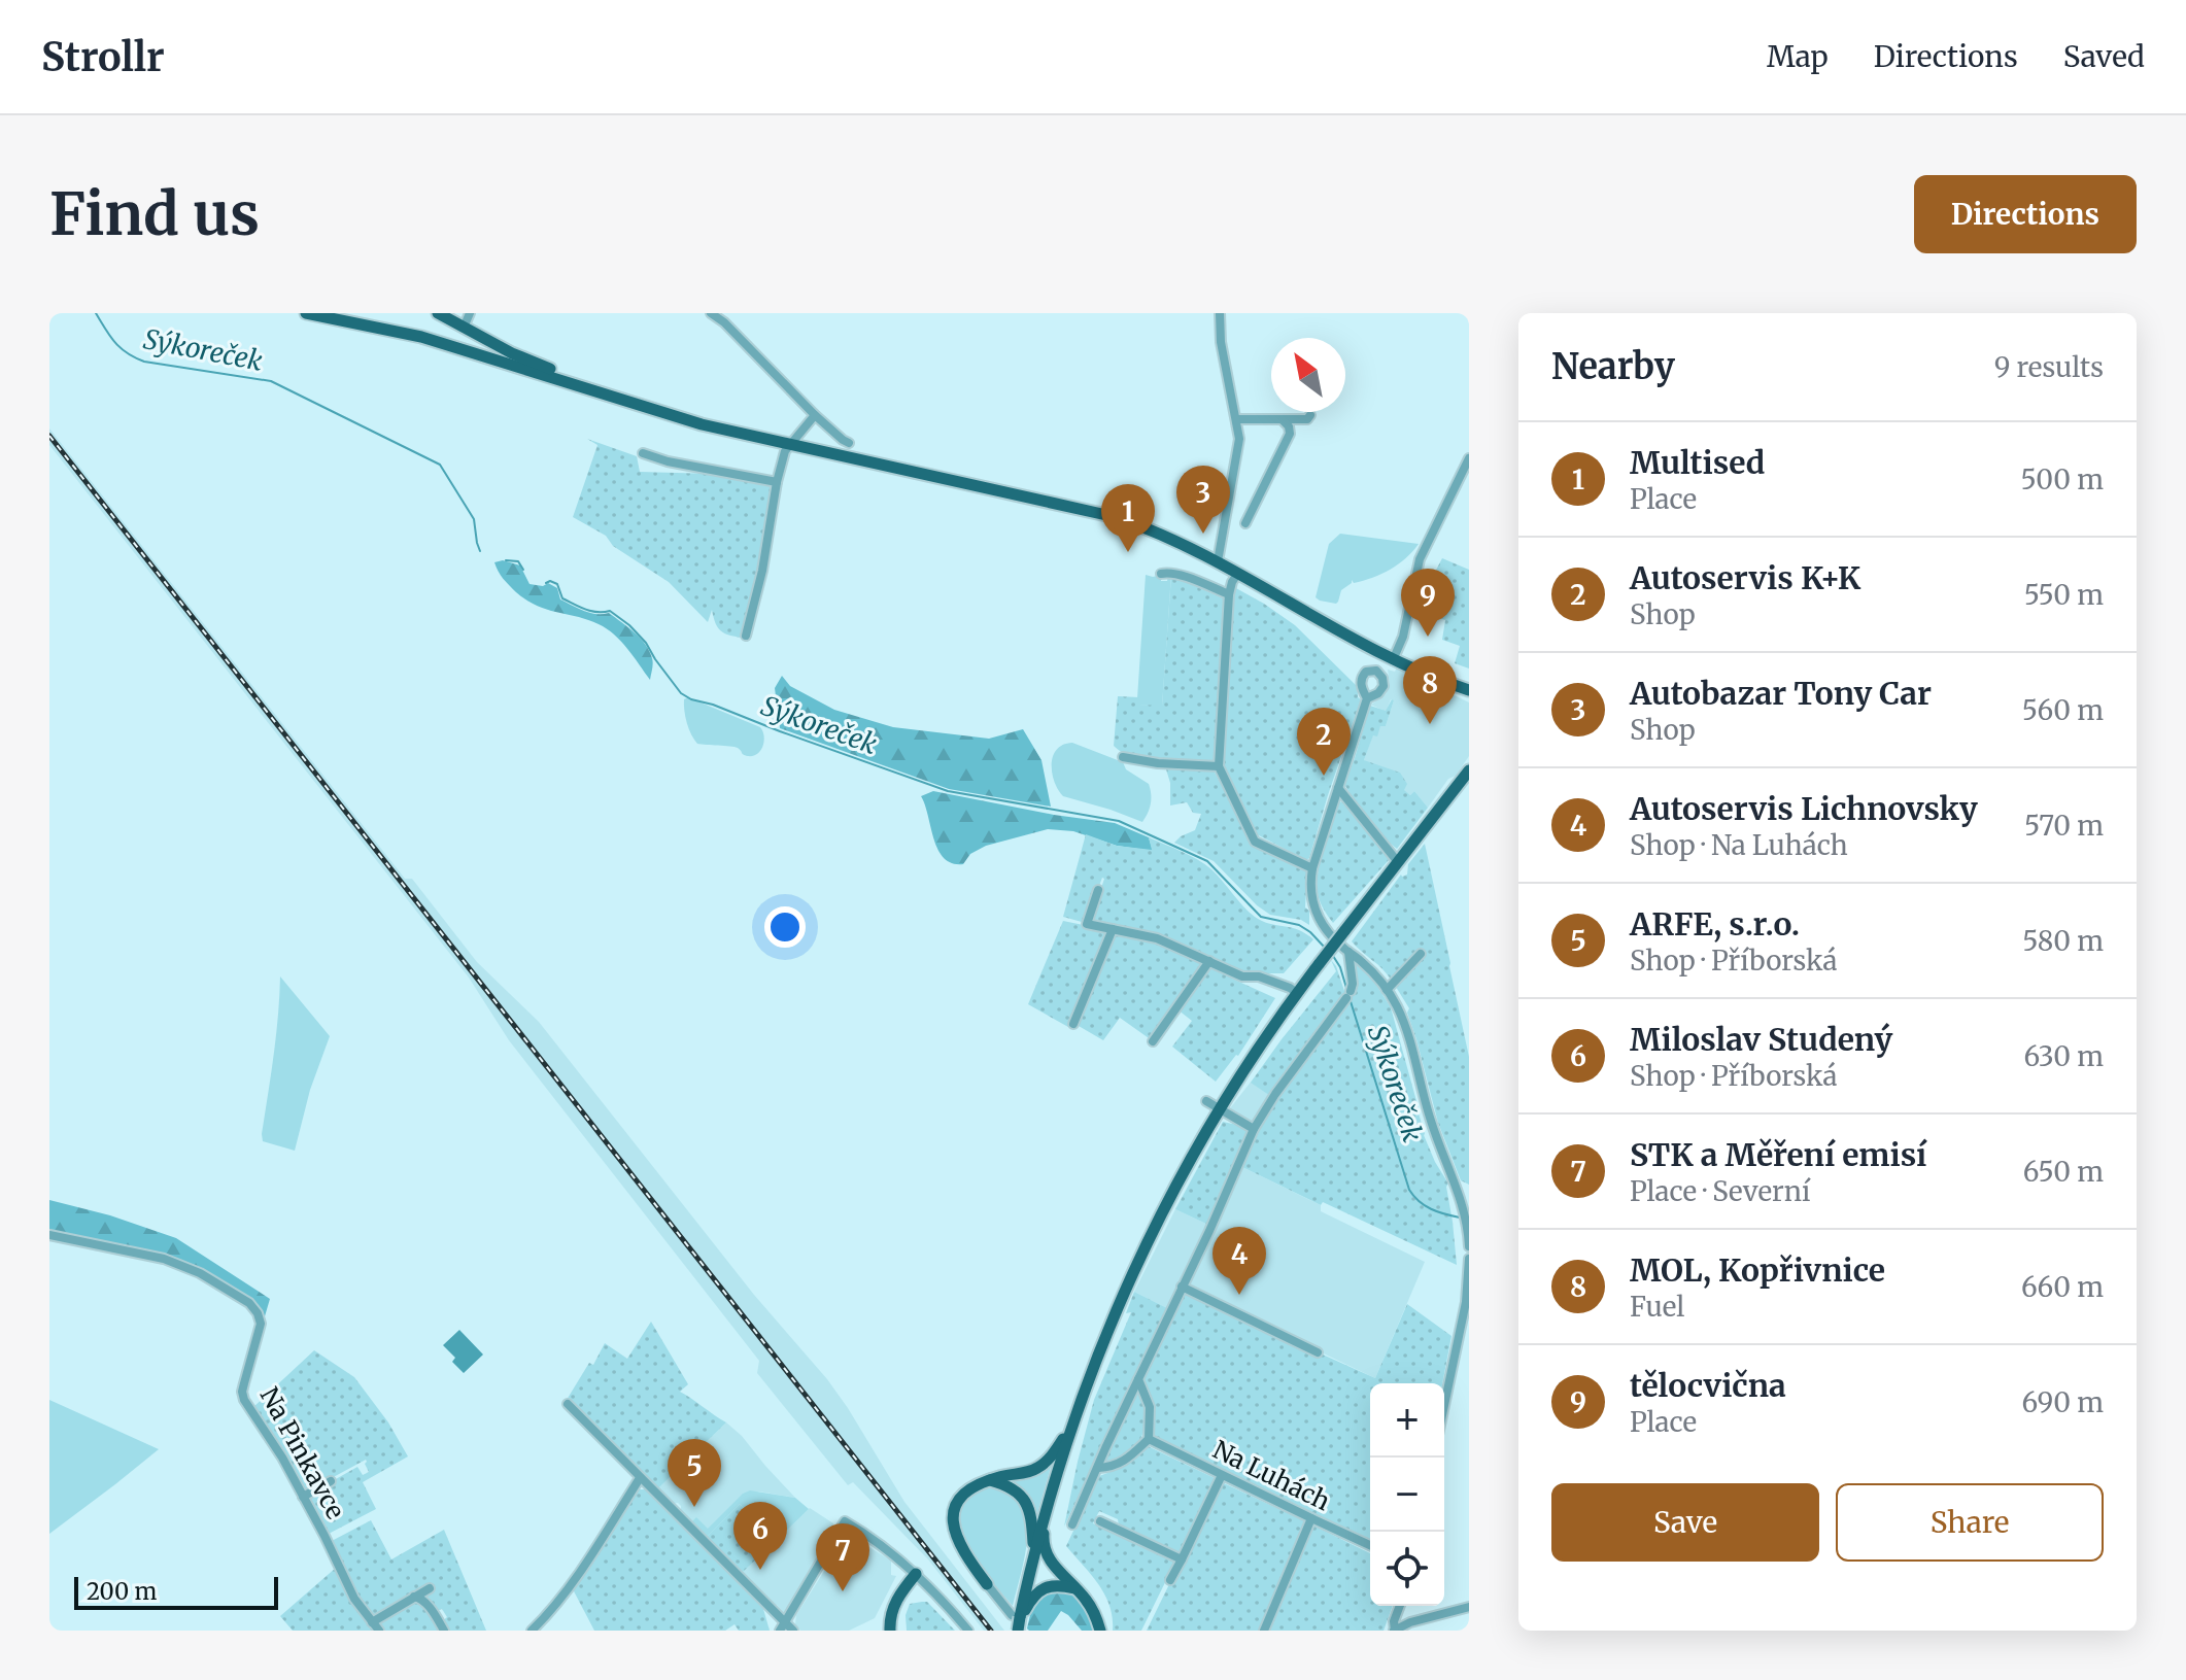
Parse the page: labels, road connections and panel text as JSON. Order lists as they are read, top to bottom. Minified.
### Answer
{"streets":{"street":["Na Pinkavce","Na Luhách"]},"water":["Sýkoreček"],"scale_bar":"200 m","north":"top left","page":{"header":"Strollr","nav":["Map","Directions","Saved"],"buttons":["Directions",["Save","Share"]],"title":"Find us","heading":["Nearby","9 results"],"list":[{"mark":"1","name":"Multised","note":"Place","value":"500 m"},{"mark":"2","name":"Autoservis K+K","note":"Shop","value":"550 m"},{"mark":"3","name":"Autobazar Tony Car","note":"Shop","value":"560 m"},{"mark":"4","name":"Autoservis Lichnovsky","note":"Shop · Na Luhách","value":"570 m"},{"mark":"5","name":"ARFE, s.r.o.","note":"Shop · Příborská","value":"580 m"},{"mark":"6","name":"Miloslav Studený","note":"Shop · Příborská","value":"630 m"},{"mark":"7","name":"STK a Měření emisí","note":"Place · Severní","value":"650 m"},{"mark":"8","name":"MOL, Kopřivnice","note":"Fuel","value":"660 m"},{"mark":"9","name":"tělocvična","note":"Place","value":"690 m"}],"pins":["3","1","9","8","2","4","5","6","7"],"map_buttons":["+","−"],"scale":"200 m"}}
